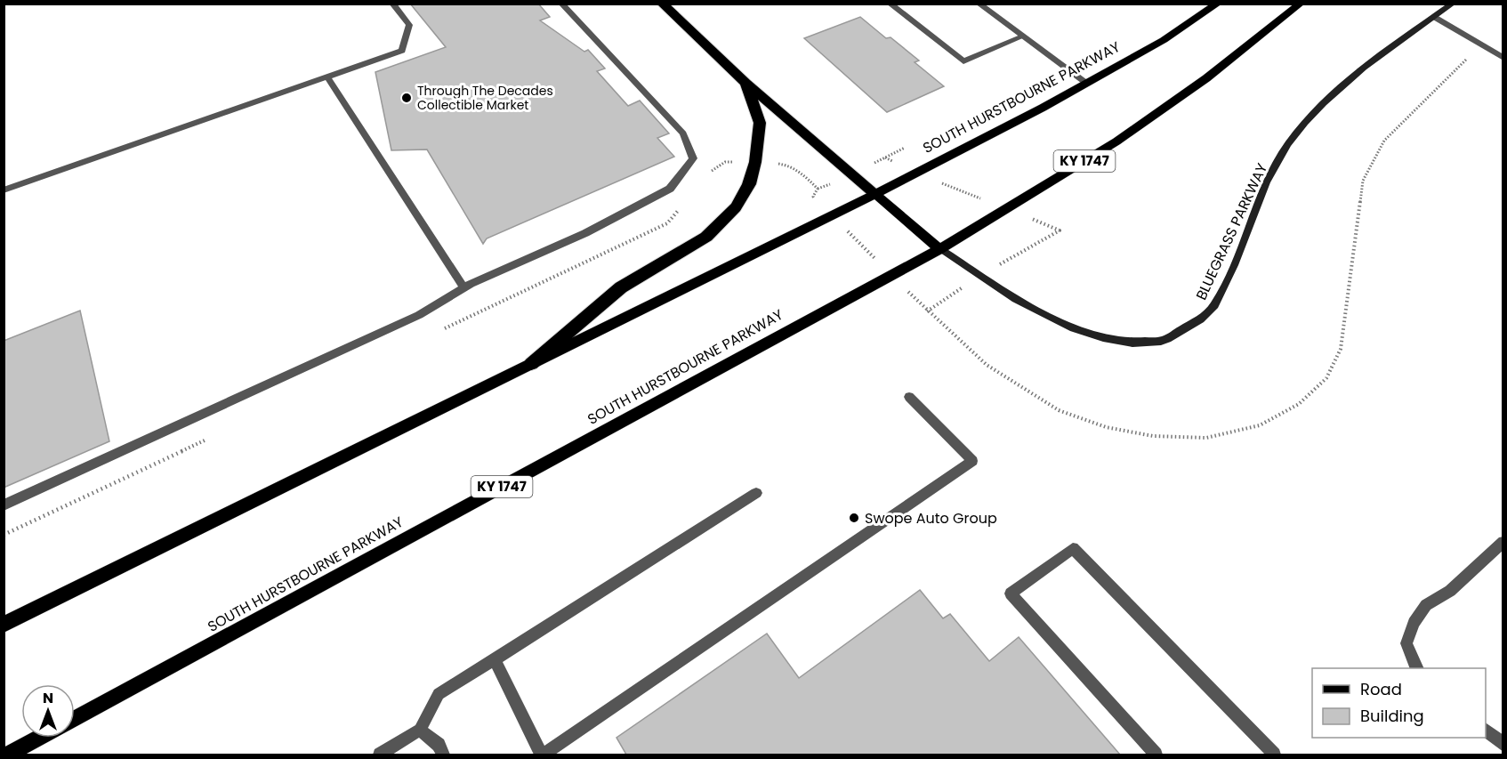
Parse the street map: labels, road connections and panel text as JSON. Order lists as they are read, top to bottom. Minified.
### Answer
{"streets":{"main road":["SOUTH HURSTBOURNE PARKWAY","KY 1747"],"street":["BLUEGRASS PARKWAY"]},"crossings":[["SOUTH HURSTBOURNE PARKWAY","BLUEGRASS PARKWAY"]],"places":["Through The Decades Collectible Market","Swope Auto Group"],"legend":["Road","Building"],"north":"top"}
